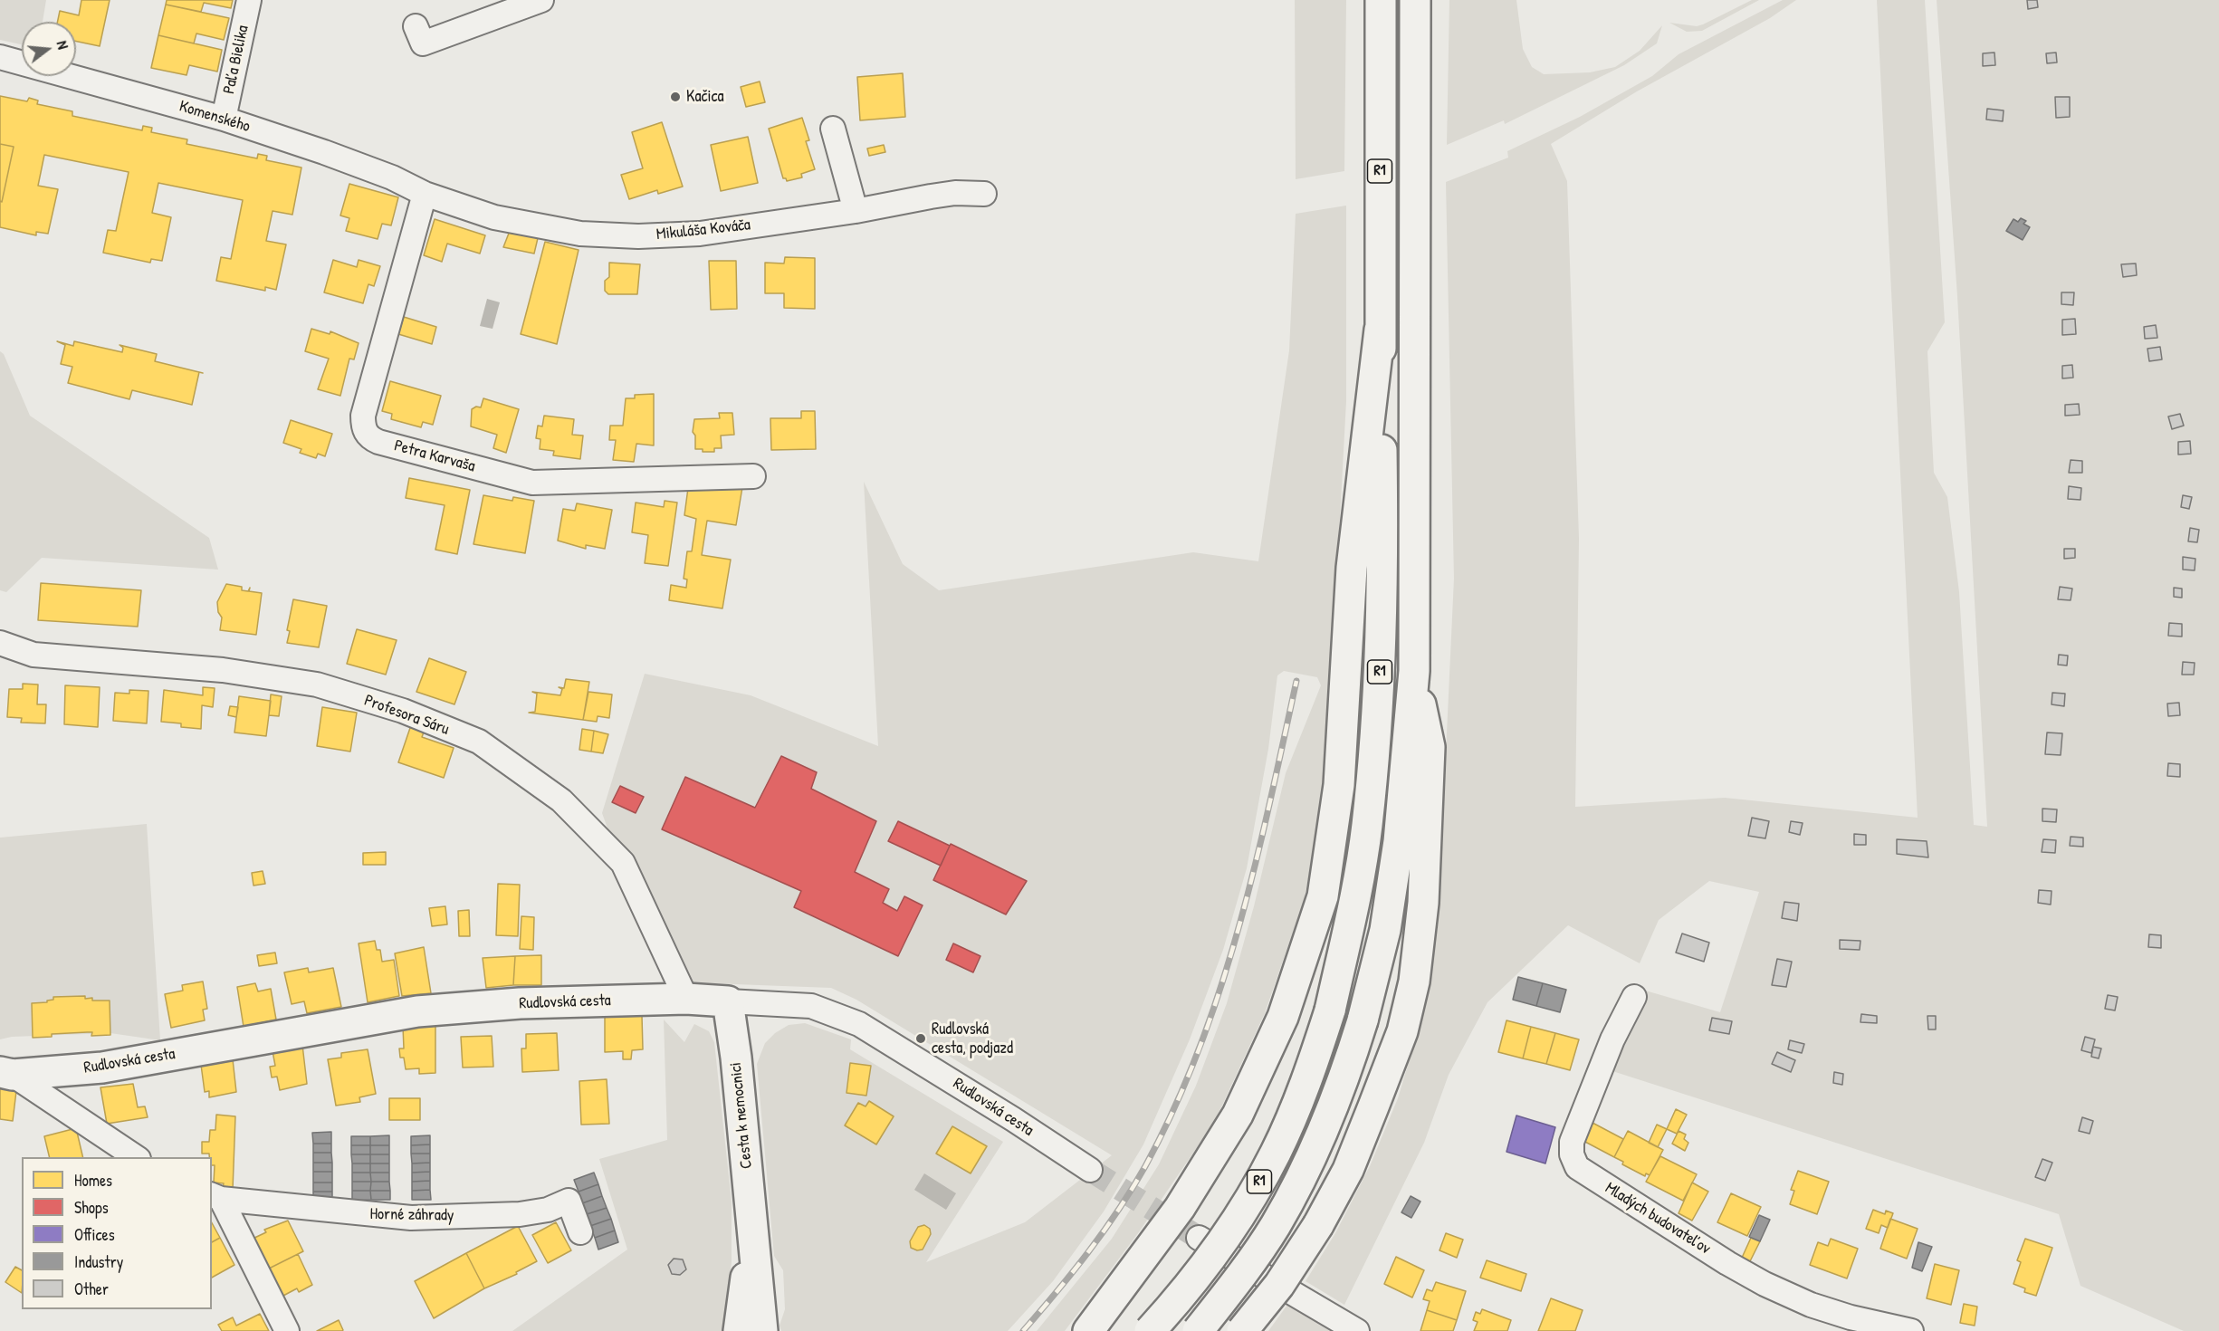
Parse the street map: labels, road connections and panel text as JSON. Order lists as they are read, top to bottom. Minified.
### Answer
{"streets":{"main road":["R1","Rudlovská cesta","Cesta k nemocnici"],"street":["Paľa Bielika","Komenského","Mikuláša Kováča","Petra Karvaša","Profesora Sáru","Horné záhrady","Mladých budovateľov"]},"crossings":[["Paľa Bielika","Komenského"],["Komenského","Mikuláša Kováča"],["Komenského","Petra Karvaša"],["Mikuláša Kováča","Petra Karvaša"],["Profesora Sáru","Rudlovská cesta"],["Rudlovská cesta","Cesta k nemocnici"]],"places":["Kačica","Rudlovská cesta, podjazd"],"legend":["Homes","Shops","Offices","Industry","Other"],"north":"right"}
